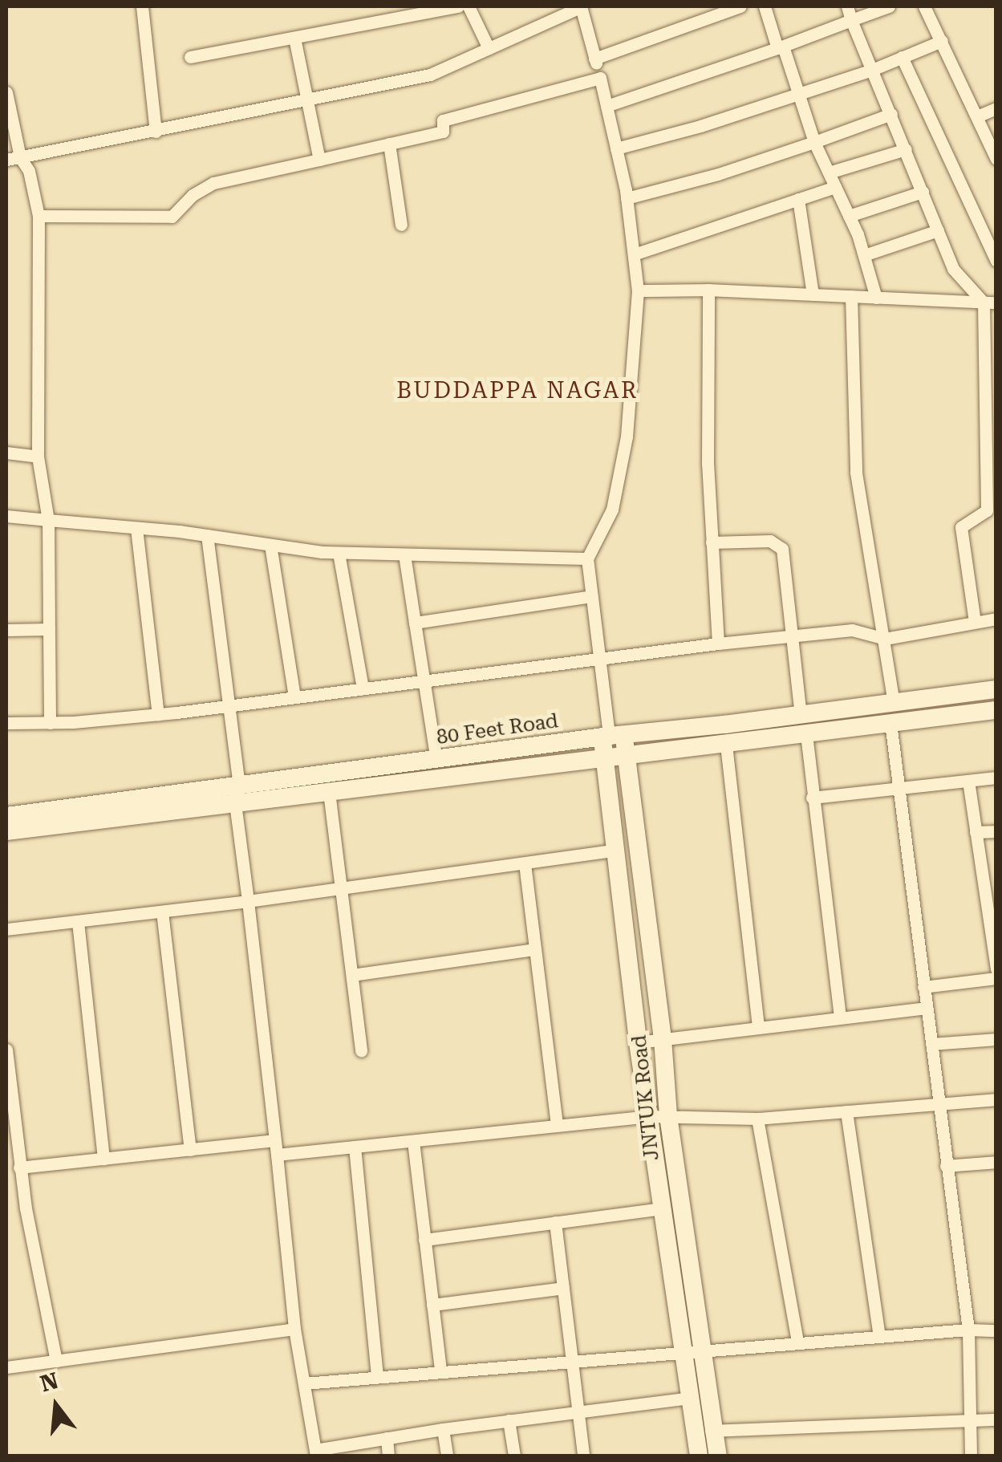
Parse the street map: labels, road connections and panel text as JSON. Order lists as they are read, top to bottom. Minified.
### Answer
{"streets":{"main road":["80 Feet Road","JNTUK Road"]},"crossings":[["80 Feet Road","JNTUK Road"]],"districts":["BUDDAPPA NAGAR"],"north":"top"}
